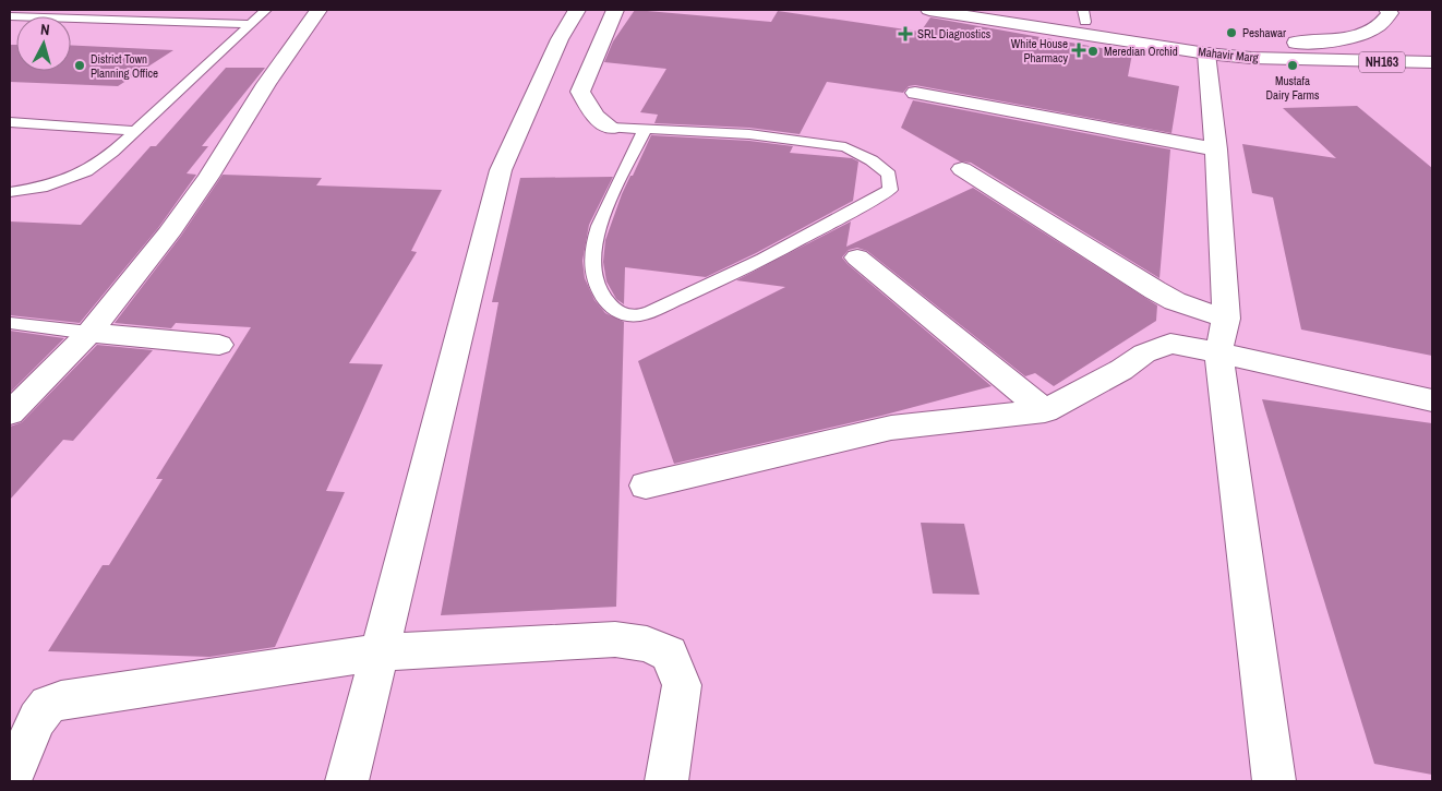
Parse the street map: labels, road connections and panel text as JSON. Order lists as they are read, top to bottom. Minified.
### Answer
{"streets":{"main road":["Mahavir Marg","NH163"]},"crossings":[["Mahavir Marg","NH163"]],"places":{"other":["Peshawar","Meredian Orchid","District Town Planning Office","Mustafa Dairy Farms"],"health":["SRL Diagnostics","White House Pharmacy"]},"north":"top"}
